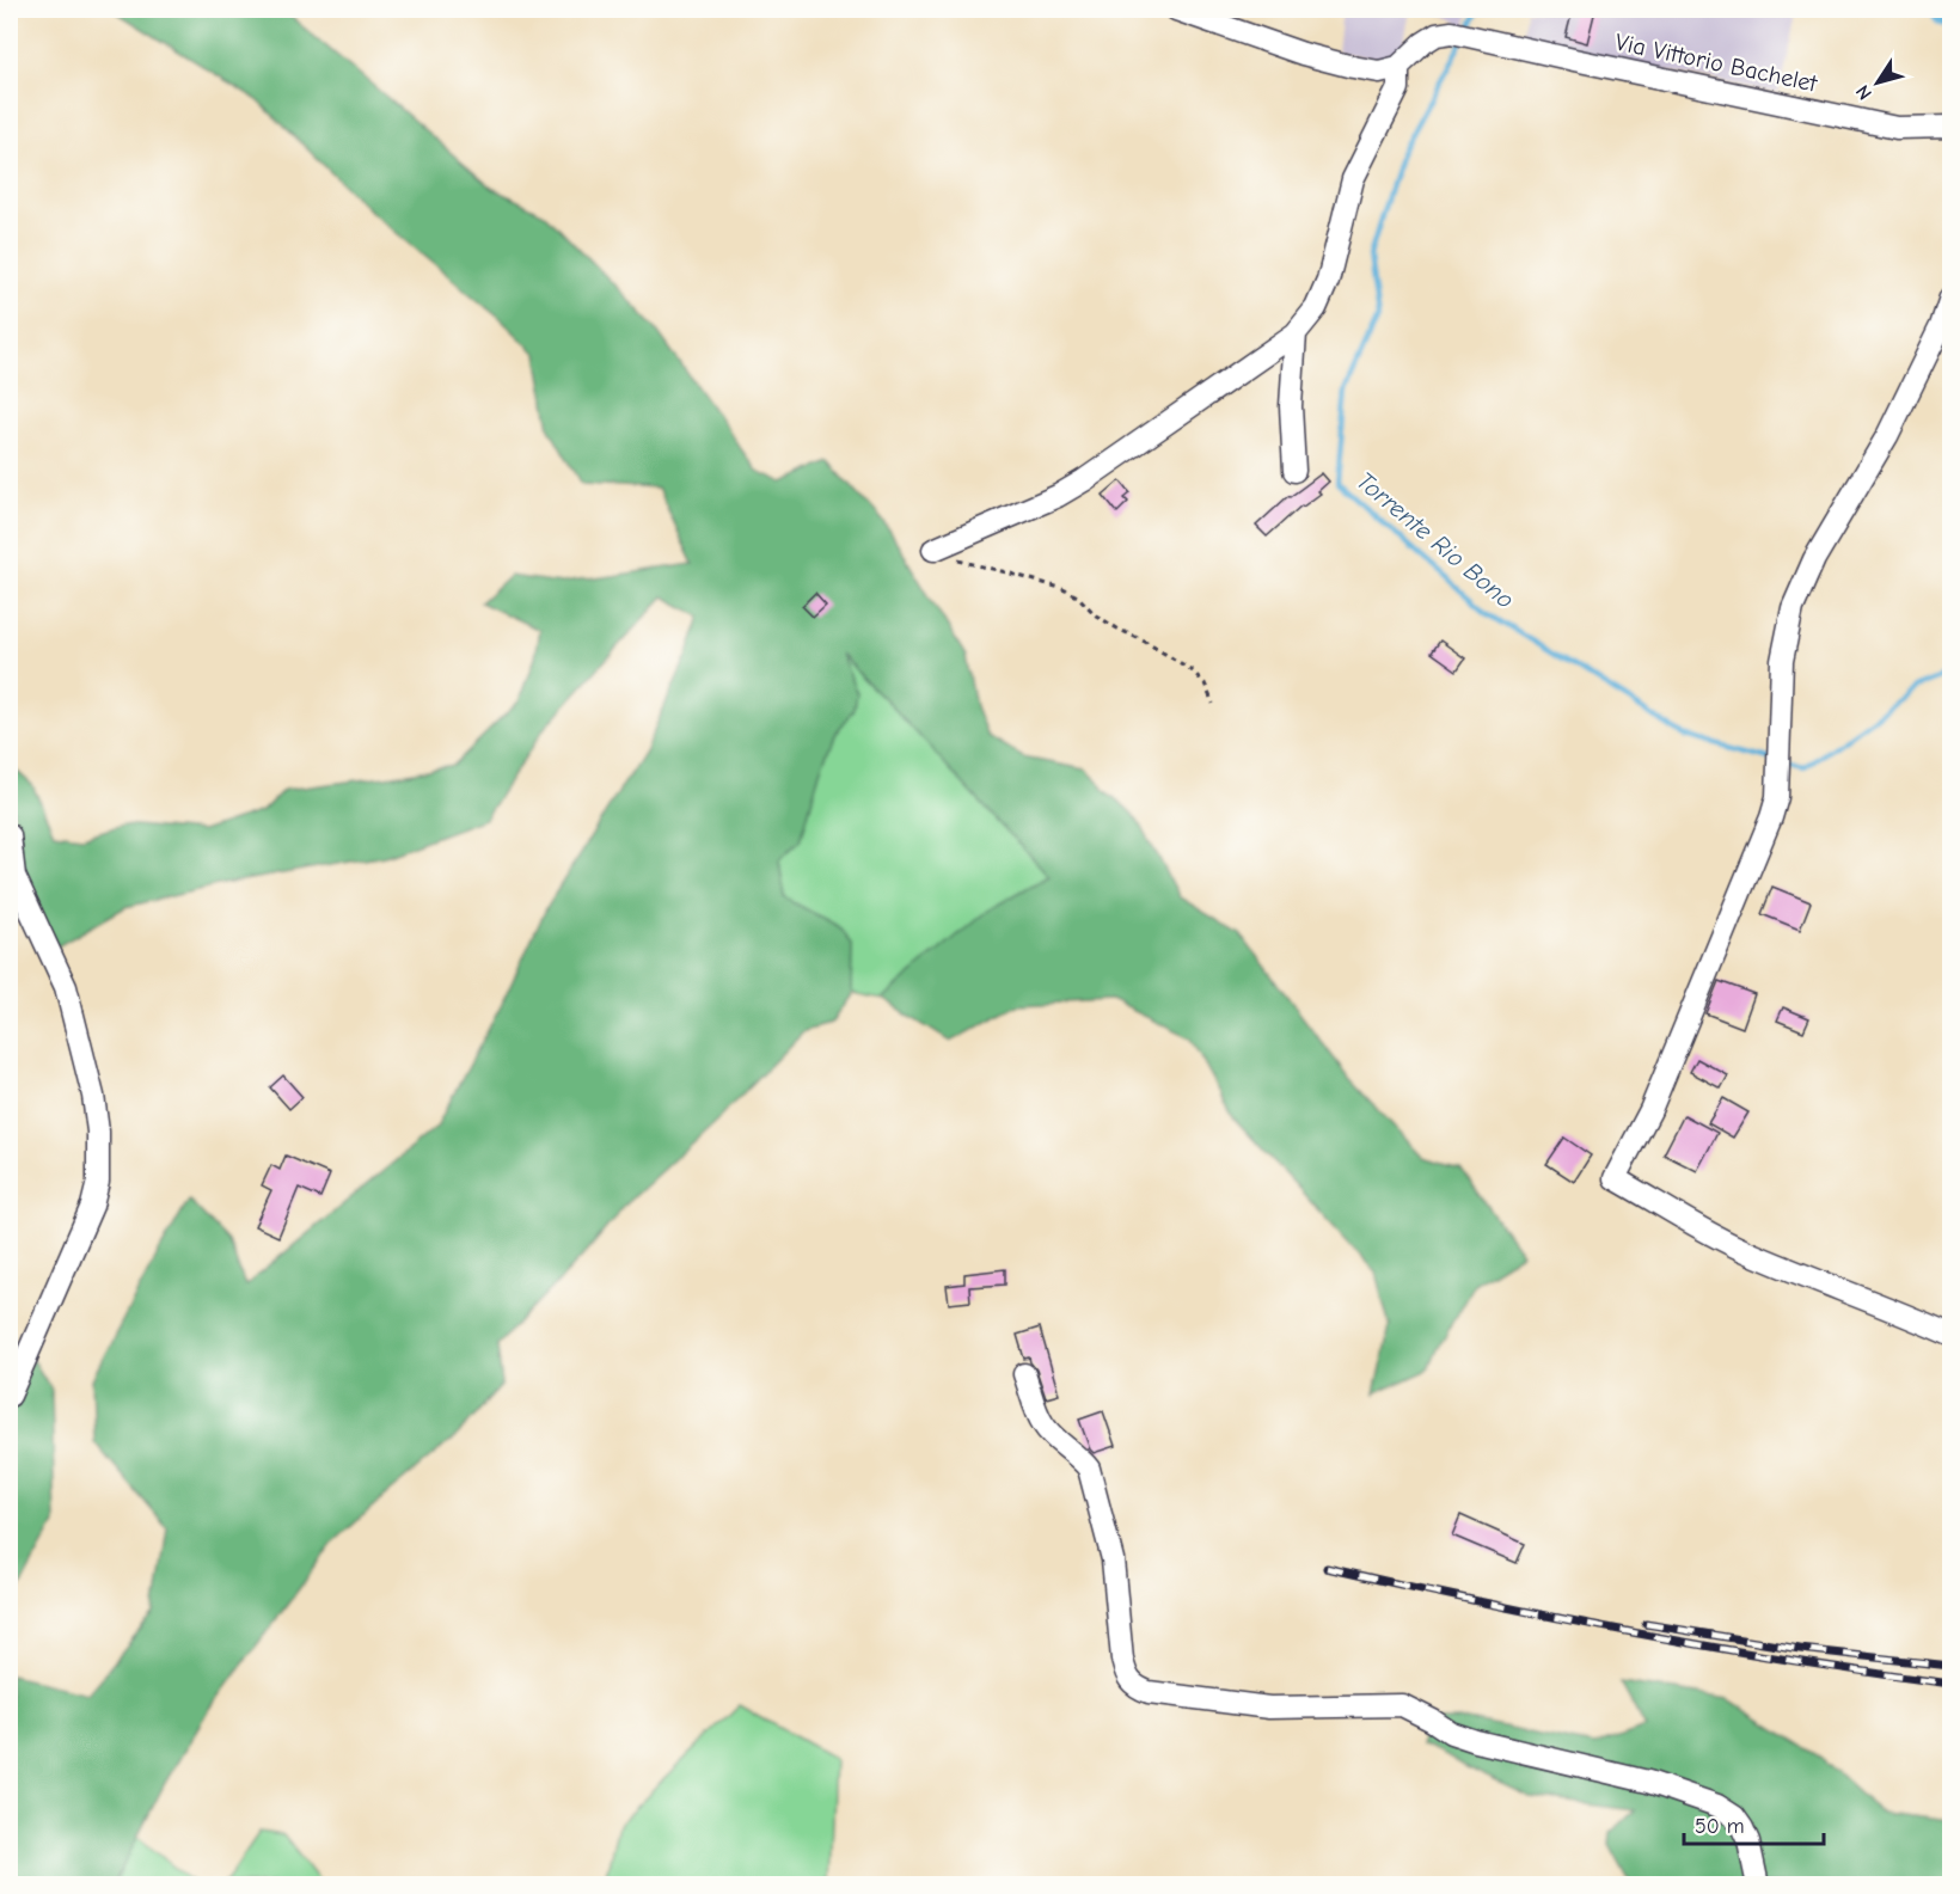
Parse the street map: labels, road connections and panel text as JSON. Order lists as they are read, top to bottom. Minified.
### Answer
{"streets":{"street":["Via Vittorio Bachelet"]},"water":["Torrente Rio Bono"],"scale_bar":"50 m","north":"bottom left"}
